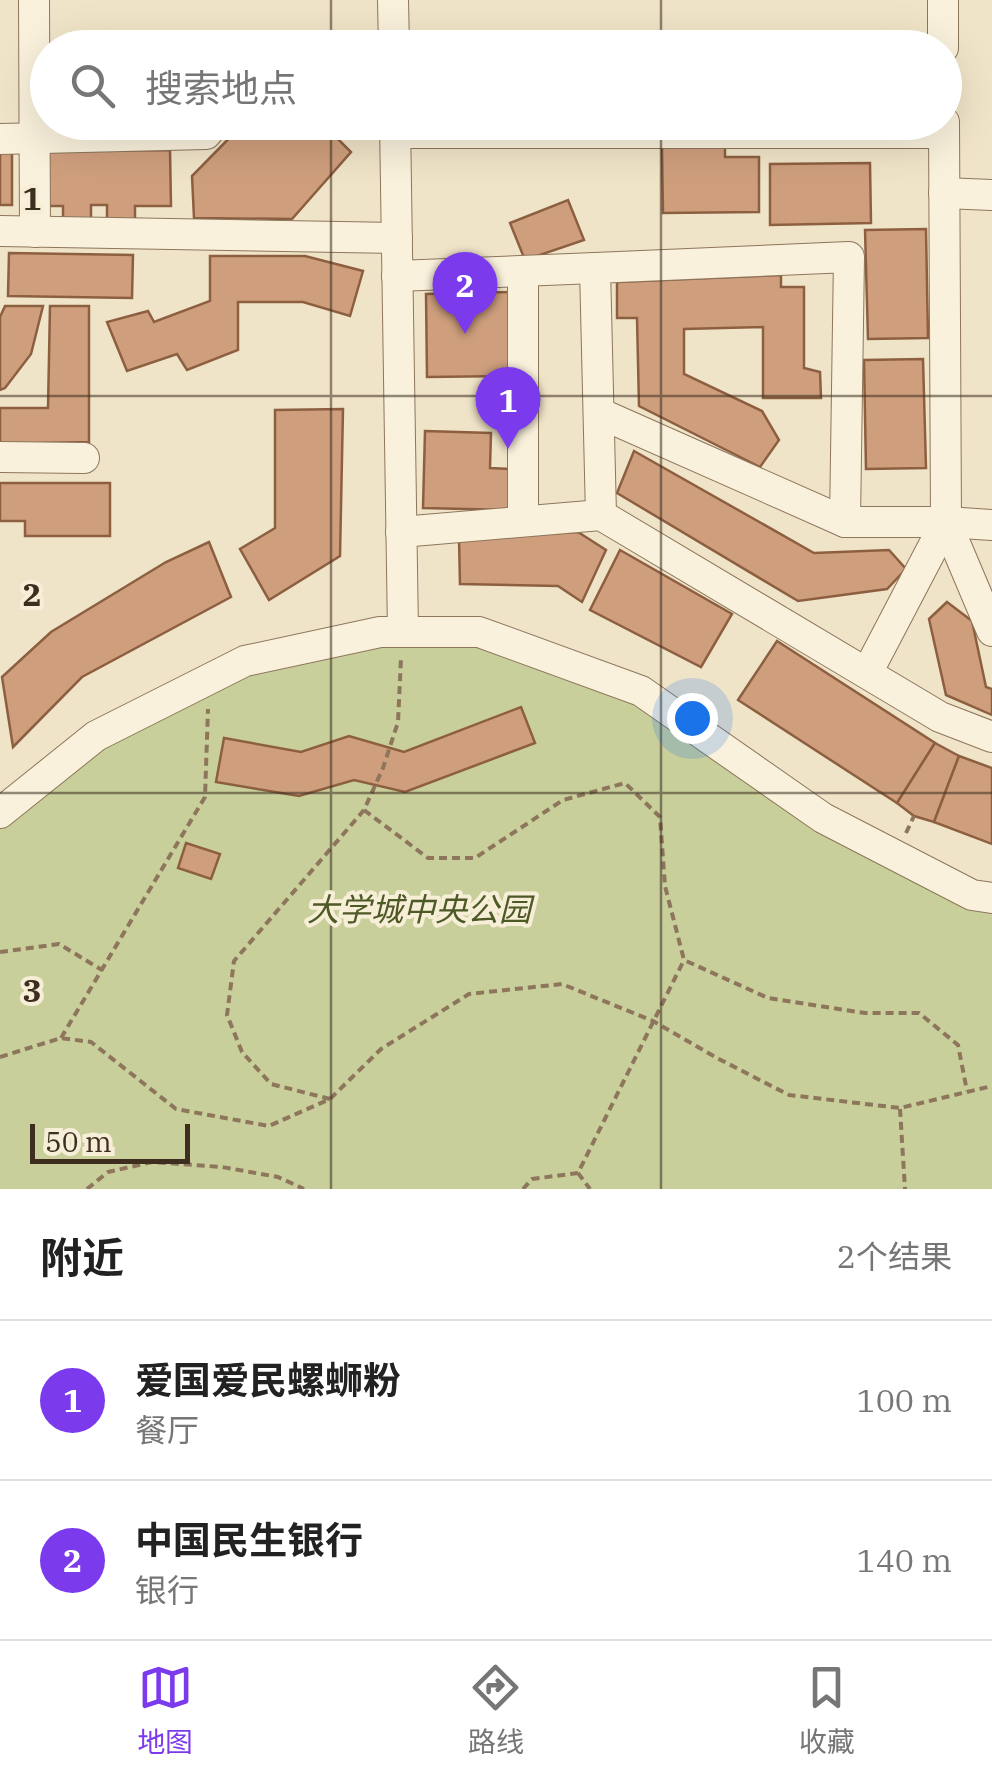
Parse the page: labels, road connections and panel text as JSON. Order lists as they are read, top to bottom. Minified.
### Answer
{"parks":["大学城中央公园"],"scale_bar":"50 m","page":{"search":"搜索地点","pins":["2","1"],"scale":"50 m","heading":["附近","2个结果"],"list":[{"mark":"1","name":"爱国爱民螺蛳粉","note":"餐厅","value":"100 m"},{"mark":"2","name":"中国民生银行","note":"银行","value":"140 m"}],"nav":["地图","路线","收藏"]},"grid":{"rows":["1","2","3"]}}
